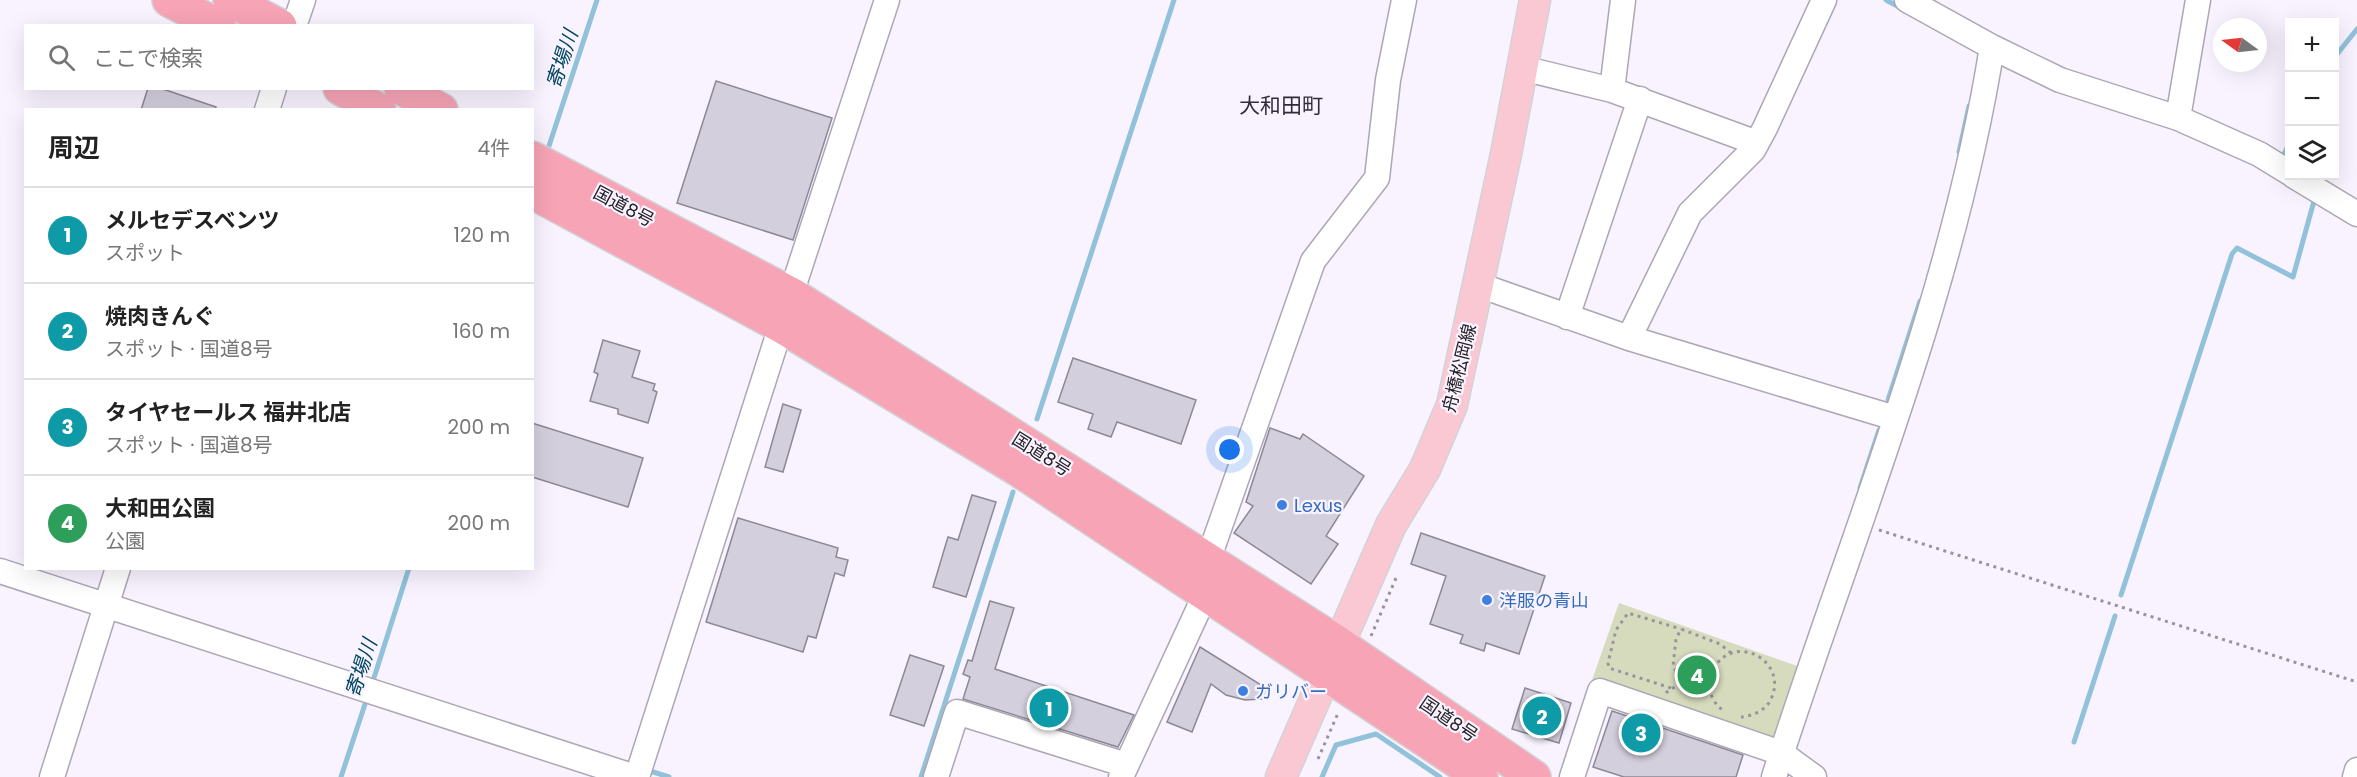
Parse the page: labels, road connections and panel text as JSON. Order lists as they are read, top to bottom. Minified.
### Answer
{"streets":{"highway":["国道8号"],"main road":["舟橋松岡線"]},"crossings":[["国道8号","舟橋松岡線"]],"districts":["大和田町"],"water":["寄場川"],"places":["Lexus","洋服の青山","ガリバー"],"north":"left","page":{"map_buttons":["+","−"],"search":"ここで検索","heading":["周辺","4件"],"list":[{"mark":"1","name":"メルセデスベンツ","note":"スポット","value":"120 m"},{"mark":"2","name":"焼肉きんぐ","note":"スポット · 国道8号","value":"160 m"},{"mark":"3","name":"タイヤセールス 福井北店","note":"スポット · 国道8号","value":"200 m"},{"mark":"4","name":"大和田公園","note":"公園","value":"200 m"}],"pins":["4","1","2","3"]}}
